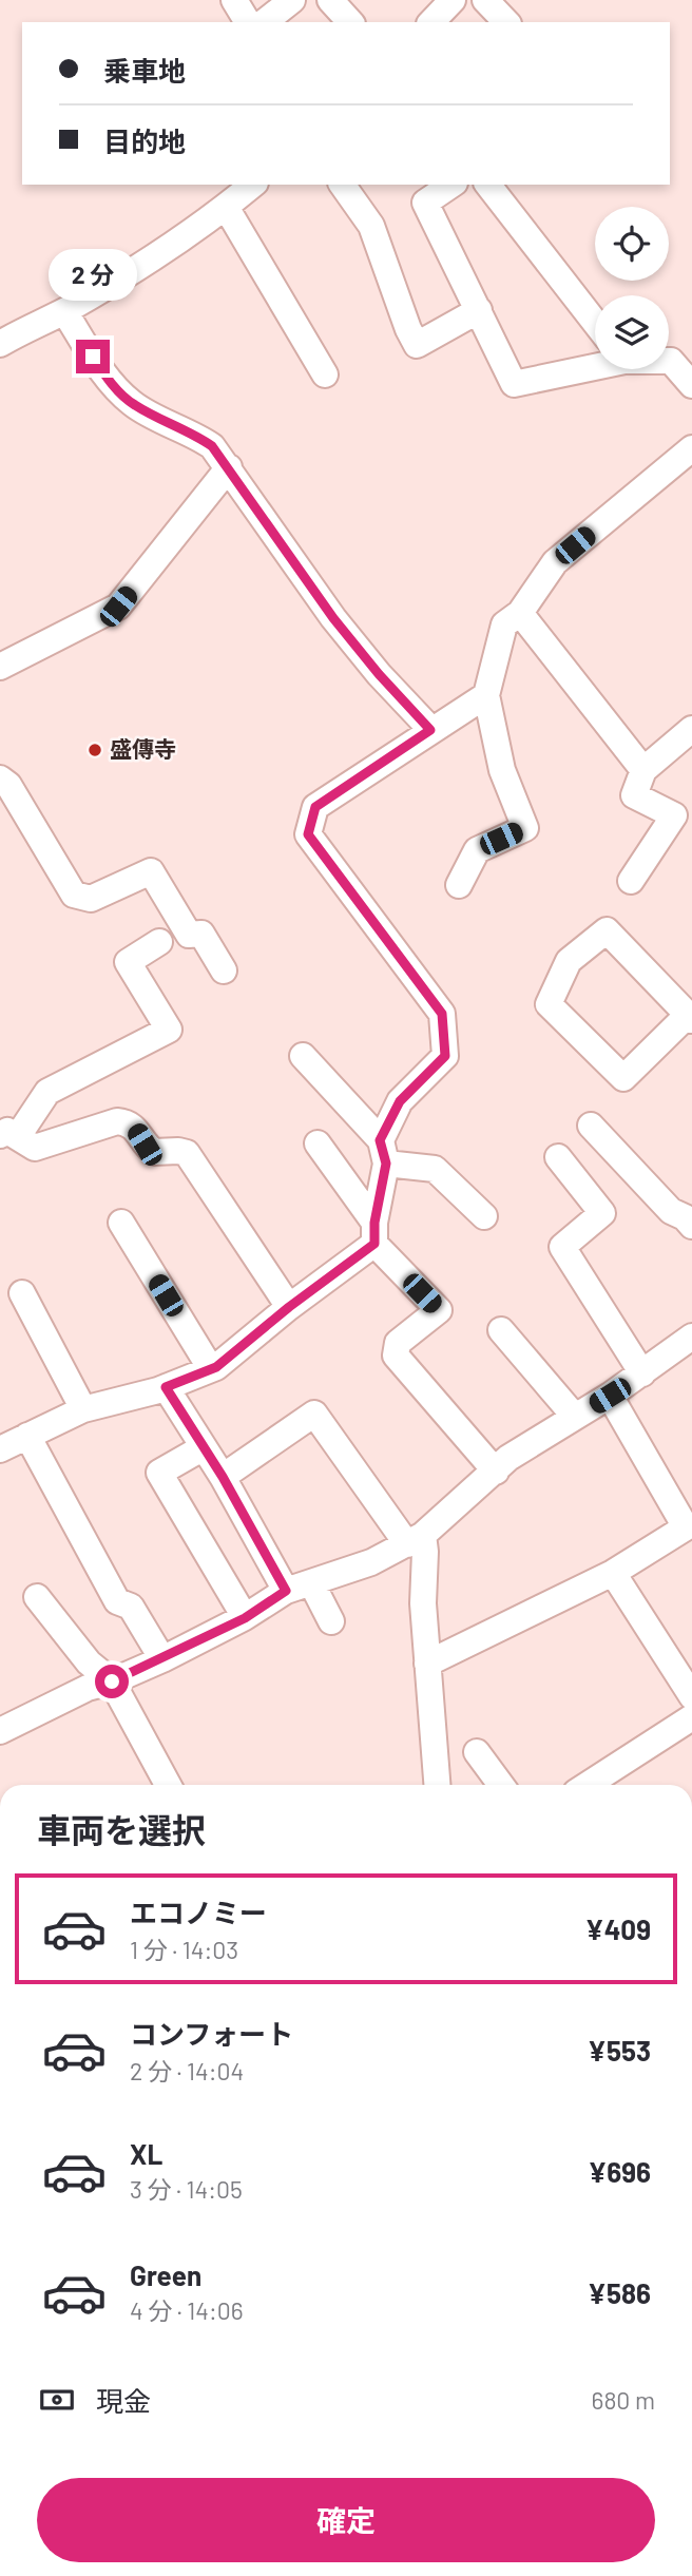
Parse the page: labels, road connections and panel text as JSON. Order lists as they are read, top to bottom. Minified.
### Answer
{"places":["盛傳寺"],"page":{"banner":["乗車地","目的地"],"bubble":"2 分","heading":"車両を選択","list":[{"name":"エコノミー","note":"1 分 · 14:03","value":"¥409"},{"name":"コンフォート","note":"2 分 · 14:04","value":"¥553"},{"name":"XL","note":"3 分 · 14:05","value":"¥696"},{"name":"Green","note":"4 分 · 14:06","value":"¥586"}],"pay":["現金","680 m"],"buttons":"確定"}}
